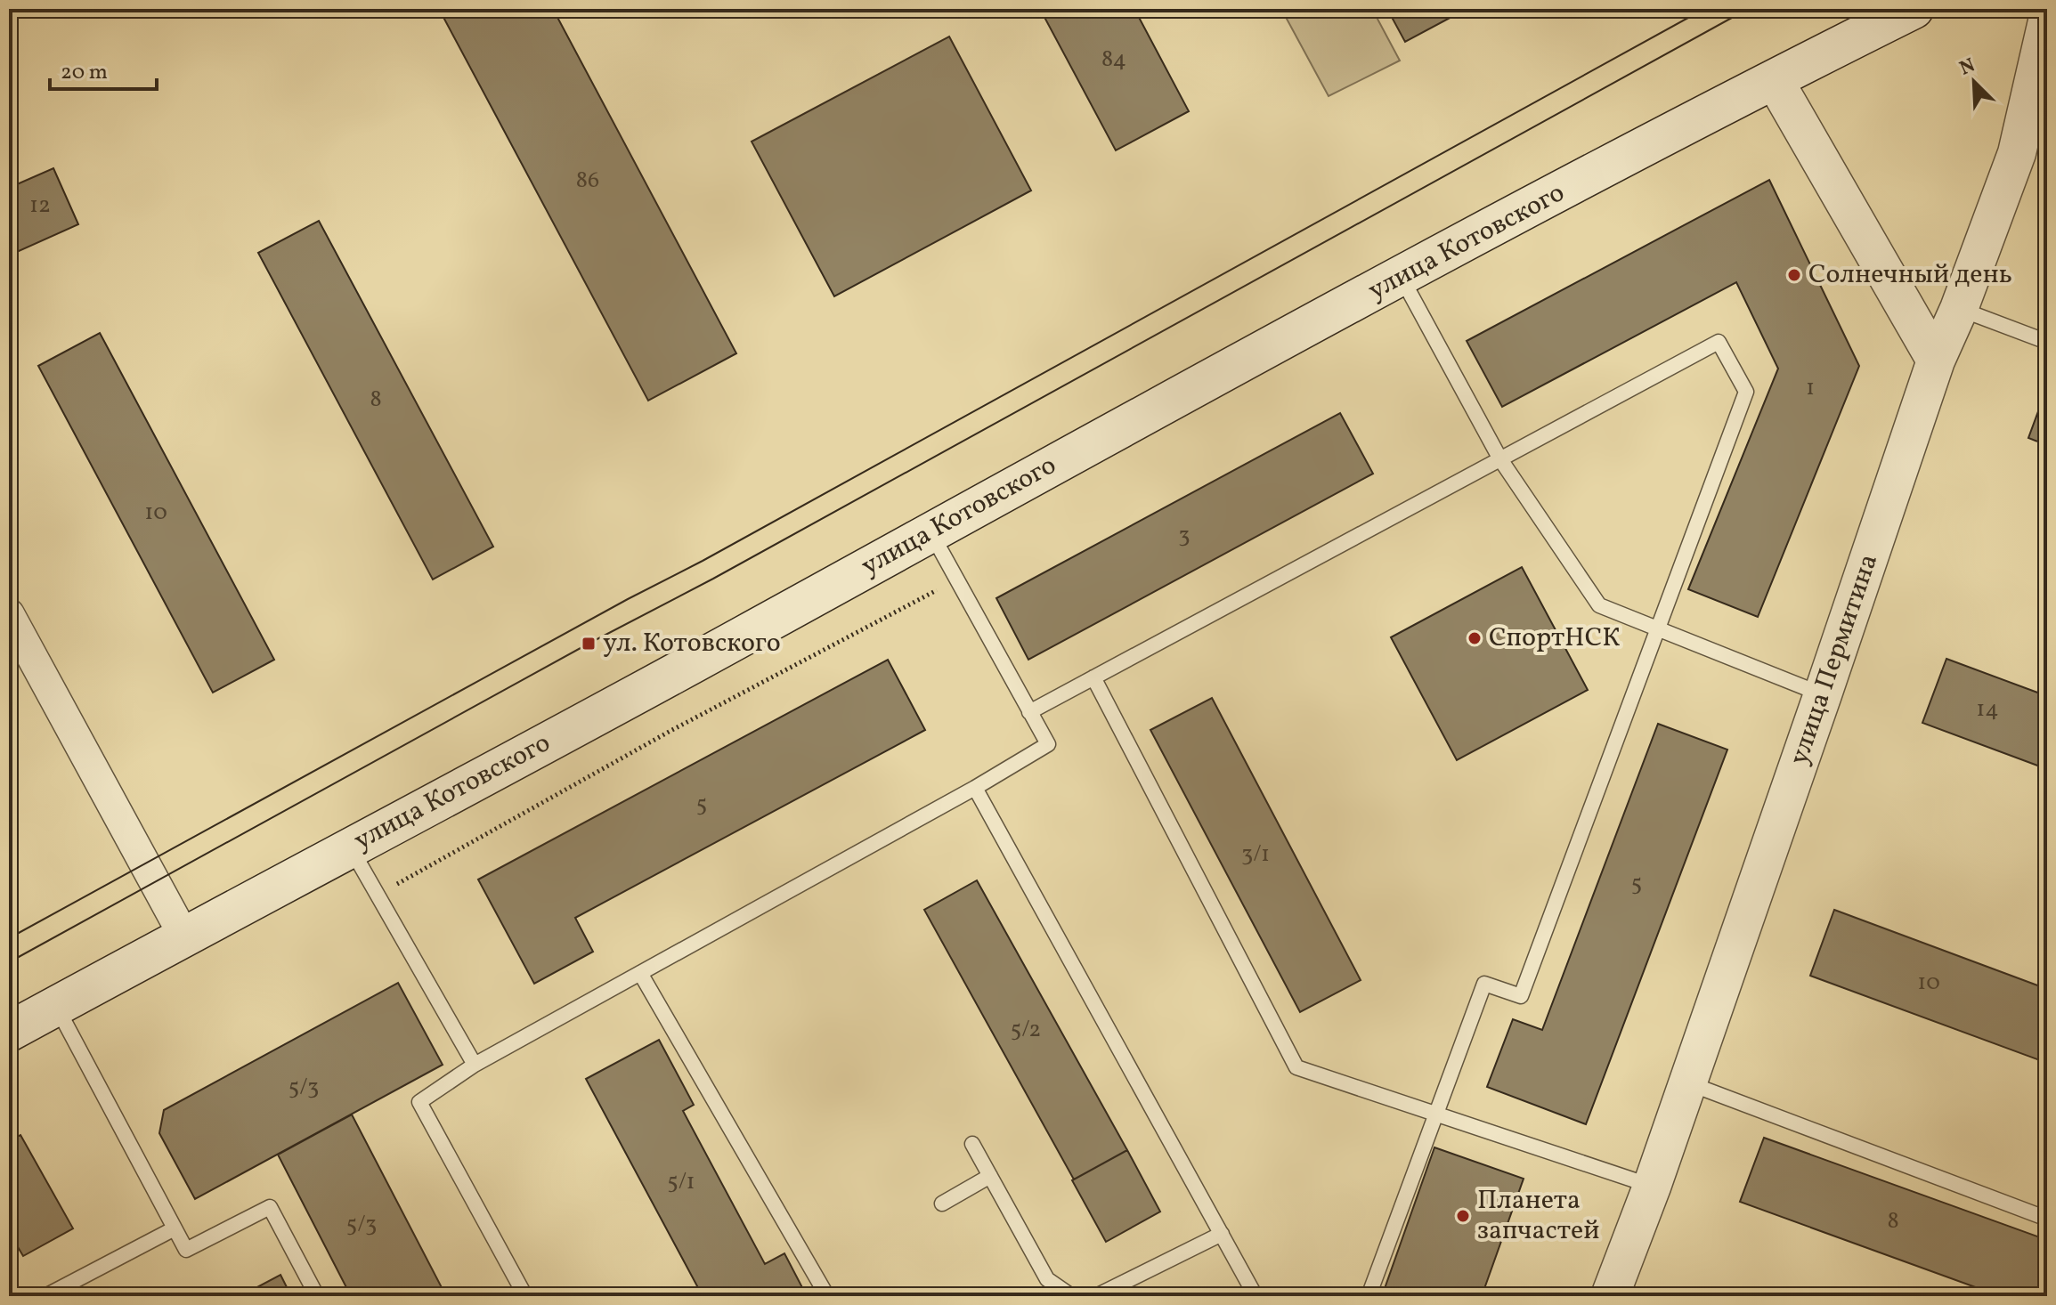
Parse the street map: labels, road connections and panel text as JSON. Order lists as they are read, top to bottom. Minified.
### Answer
{"streets":{"main road":["улица Котовского"],"street":["улица Пермитина"]},"places":{"other":["Солнечный день","СпортНСК","Планета запчастей"],"transit":["ул. Котовского"]},"house_numbers":["84","86","12","1","8","10","3","14","5","3/1","5","10","5/2","5/3","5/1","8","5/3"],"scale_bar":"20 m","north":"top left"}
